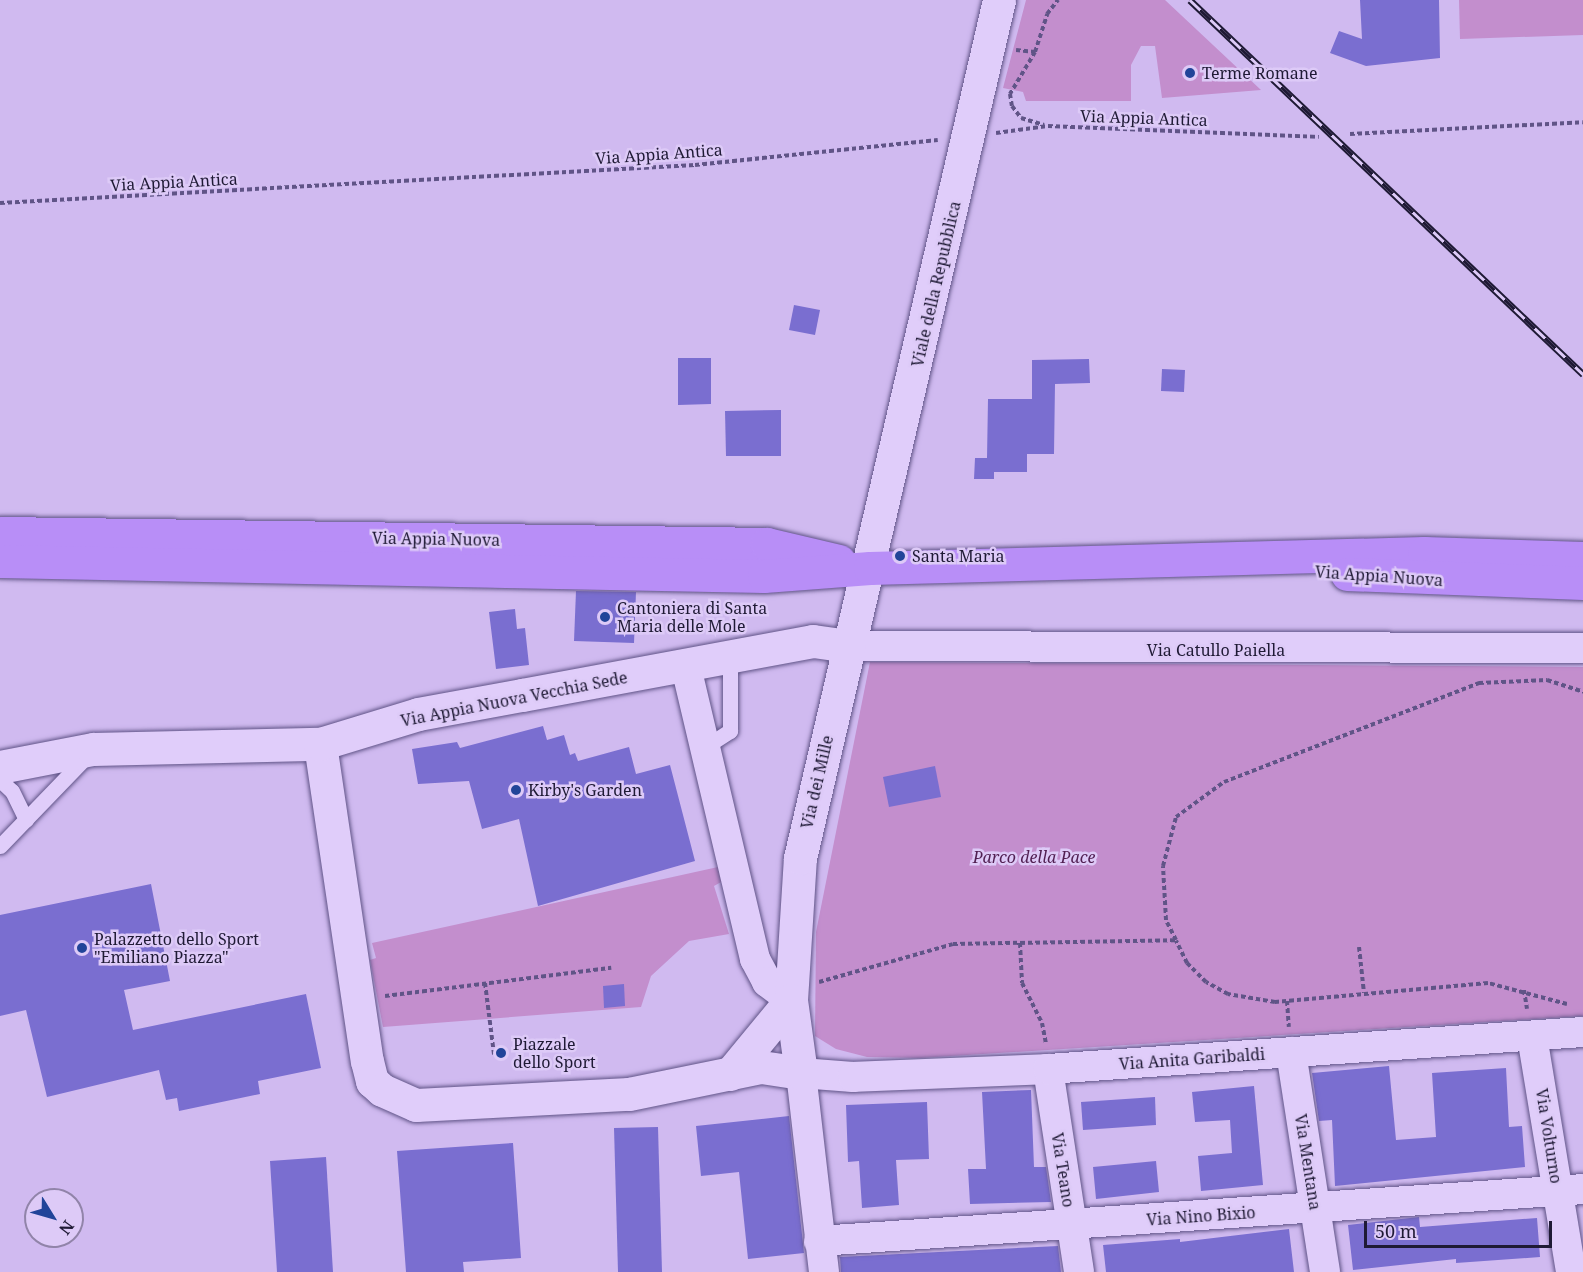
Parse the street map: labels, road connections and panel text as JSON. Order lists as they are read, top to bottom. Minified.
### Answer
{"streets":{"main road":["Via Appia Nuova"],"street":["Viale della Repubblica","Via Catullo Paiella","Via Appia Nuova Vecchia Sede","Via dei Mille","Via Anita Garibaldi","Via Volturno","Via Mentana","Via Teano","Via Nino Bixio"],"path":["Via Appia Antica"]},"crossings":[["Via Appia Antica","Viale della Repubblica"],["Viale della Repubblica","Via Appia Nuova"],["Viale della Repubblica","Via dei Mille"],["Via Appia Nuova","Via dei Mille"],["Via Catullo Paiella","Via Appia Nuova Vecchia Sede"],["Via Catullo Paiella","Via dei Mille"],["Via Appia Nuova Vecchia Sede","Via dei Mille"],["Via dei Mille","Via Anita Garibaldi"],["Via dei Mille","Via Nino Bixio"],["Via Anita Garibaldi","Via Volturno"],["Via Anita Garibaldi","Via Mentana"],["Via Anita Garibaldi","Via Teano"],["Via Volturno","Via Nino Bixio"],["Via Mentana","Via Nino Bixio"],["Via Teano","Via Nino Bixio"]],"parks":["Parco della Pace"],"places":["Terme Romane","Santa Maria","Cantoniera di Santa Maria delle Mole","Kirby's Garden","Palazzetto dello Sport \"Emiliano Piazza\"","Piazzale dello Sport"],"scale_bar":"50 m","north":"bottom right"}
